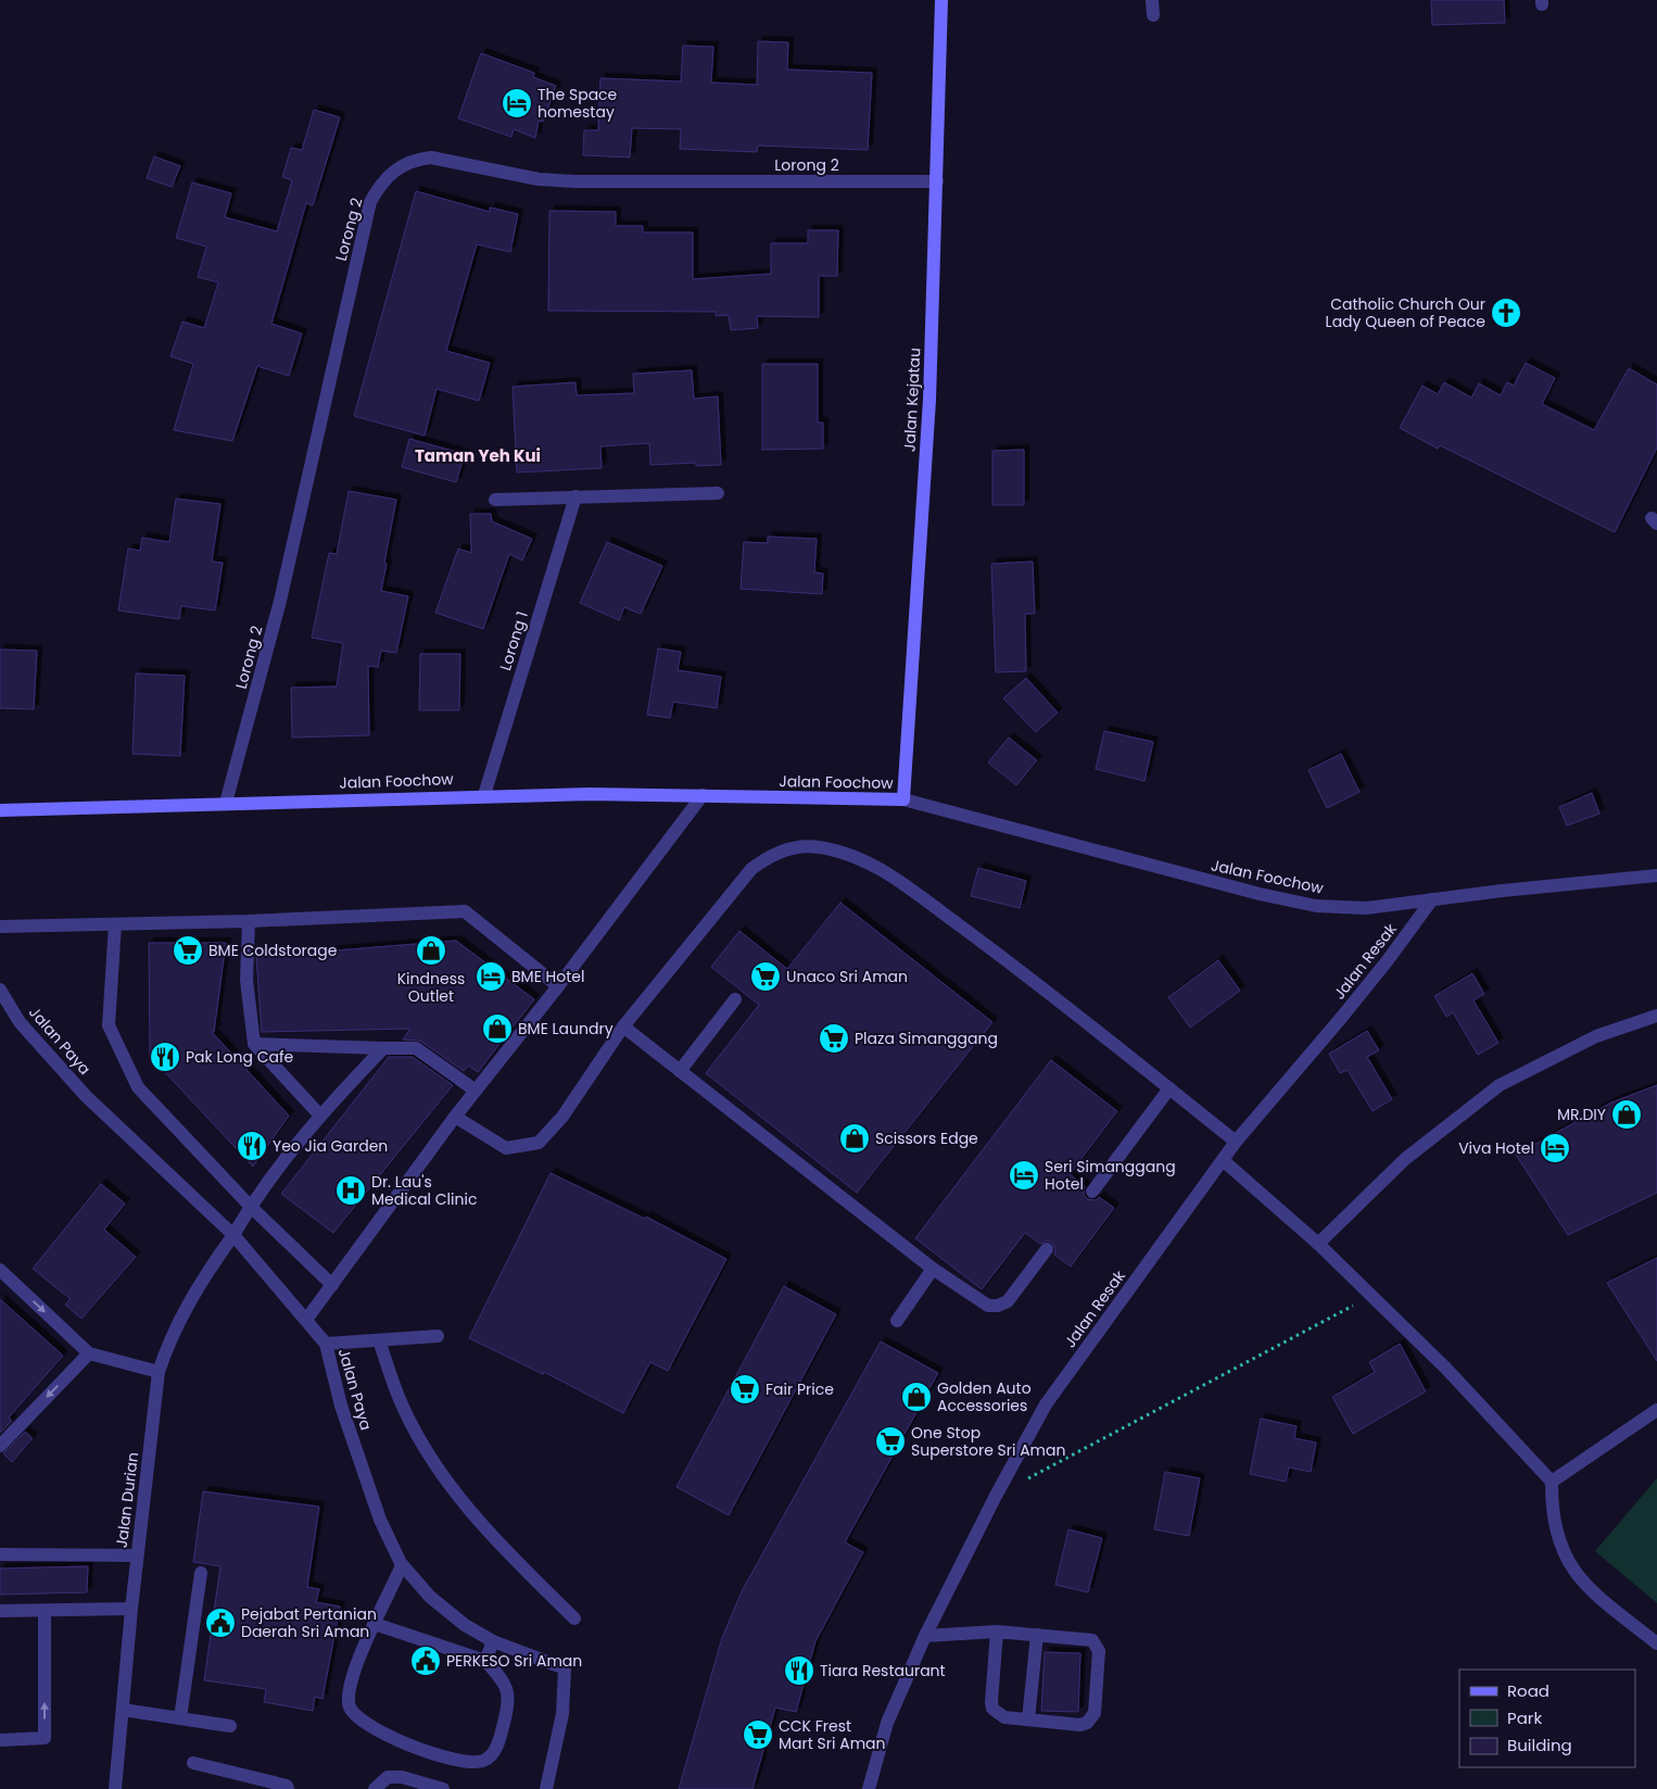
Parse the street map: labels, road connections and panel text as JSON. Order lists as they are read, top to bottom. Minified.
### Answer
{"streets":{"main road":["Jalan Kejatau","Jalan Foochow"],"street":["Lorong 2","Lorong 1","Jalan Resak","Jalan Paya","Jalan Durian"]},"crossings":[["Lorong 2","Jalan Kejatau"],["Lorong 2","Jalan Foochow"],["Jalan Kejatau","Jalan Foochow"],["Lorong 1","Jalan Foochow"],["Jalan Foochow","Jalan Resak"],["Jalan Paya","Jalan Durian"]],"districts":["Taman Yeh Kui"],"places":{"hotel":["The Space homestay","BME Hotel","Viva Hotel","Seri Simanggang Hotel"],"church":["Catholic Church Our Lady Queen of Peace"],"supermarket":["BME Coldstorage","Unaco Sri Aman","Plaza Simanggang","Fair Price","One Stop Superstore Sri Aman","CCK Frest Mart Sri Aman"],"shop":["Kindness Outlet","BME Laundry","MR.DIY","Scissors Edge","Golden Auto Accessories"],"restaurant":["Pak Long Cafe","Yeo Jia Garden","Tiara Restaurant"],"hospital":["Dr. Lau's Medical Clinic"],"public building":["Pejabat Pertanian Daerah Sri Aman","PERKESO Sri Aman"]},"legend":["Road","Park","Building"]}
